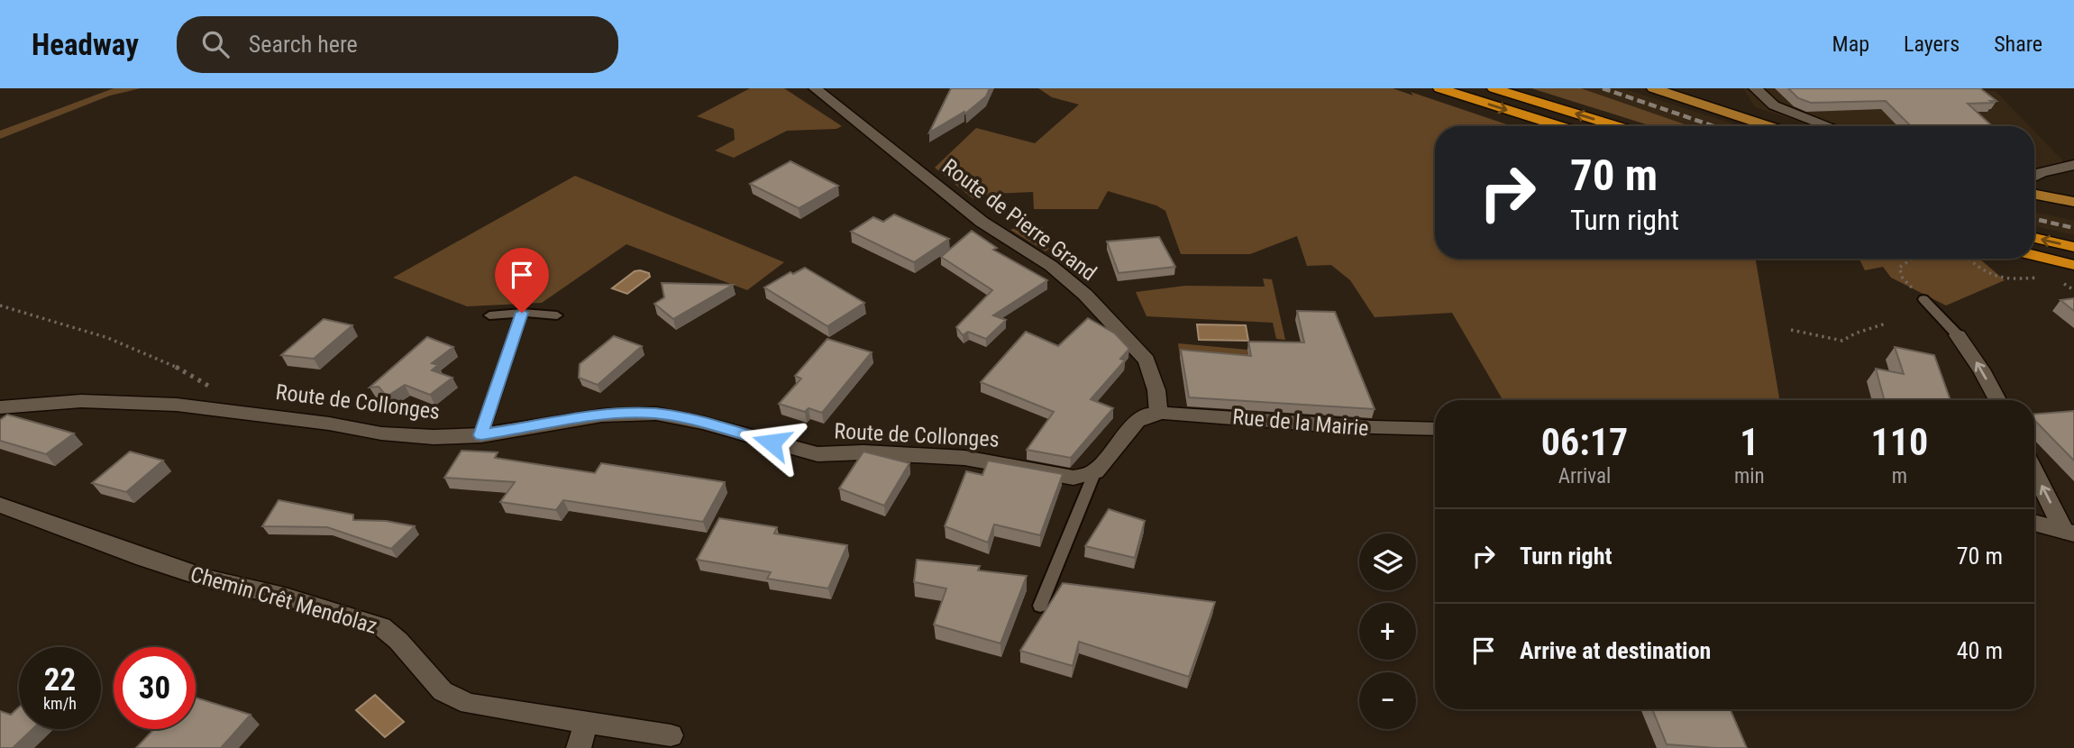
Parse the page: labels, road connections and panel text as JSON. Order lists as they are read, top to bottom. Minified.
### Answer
{"streets":{"street":["Route de Pierre Grand","Route de Collonges","Rue de la Mairie","Chemin Crêt Mendolaz"]},"crossings":[["Route de Pierre Grand","Rue de la Mairie"]],"page":{"header":"Headway","search":"Search here","nav":["Map","Layers","Share"],"turn":["70 m","Turn right"],"eta":["06:17","Arrival","1","min","110","m"],"list":[{"name":"Turn right","value":"70 m"},{"name":"Arrive at destination","value":"40 m"}],"map_buttons":["+","−"],"speed":"22 km/h","limit":"30"}}
